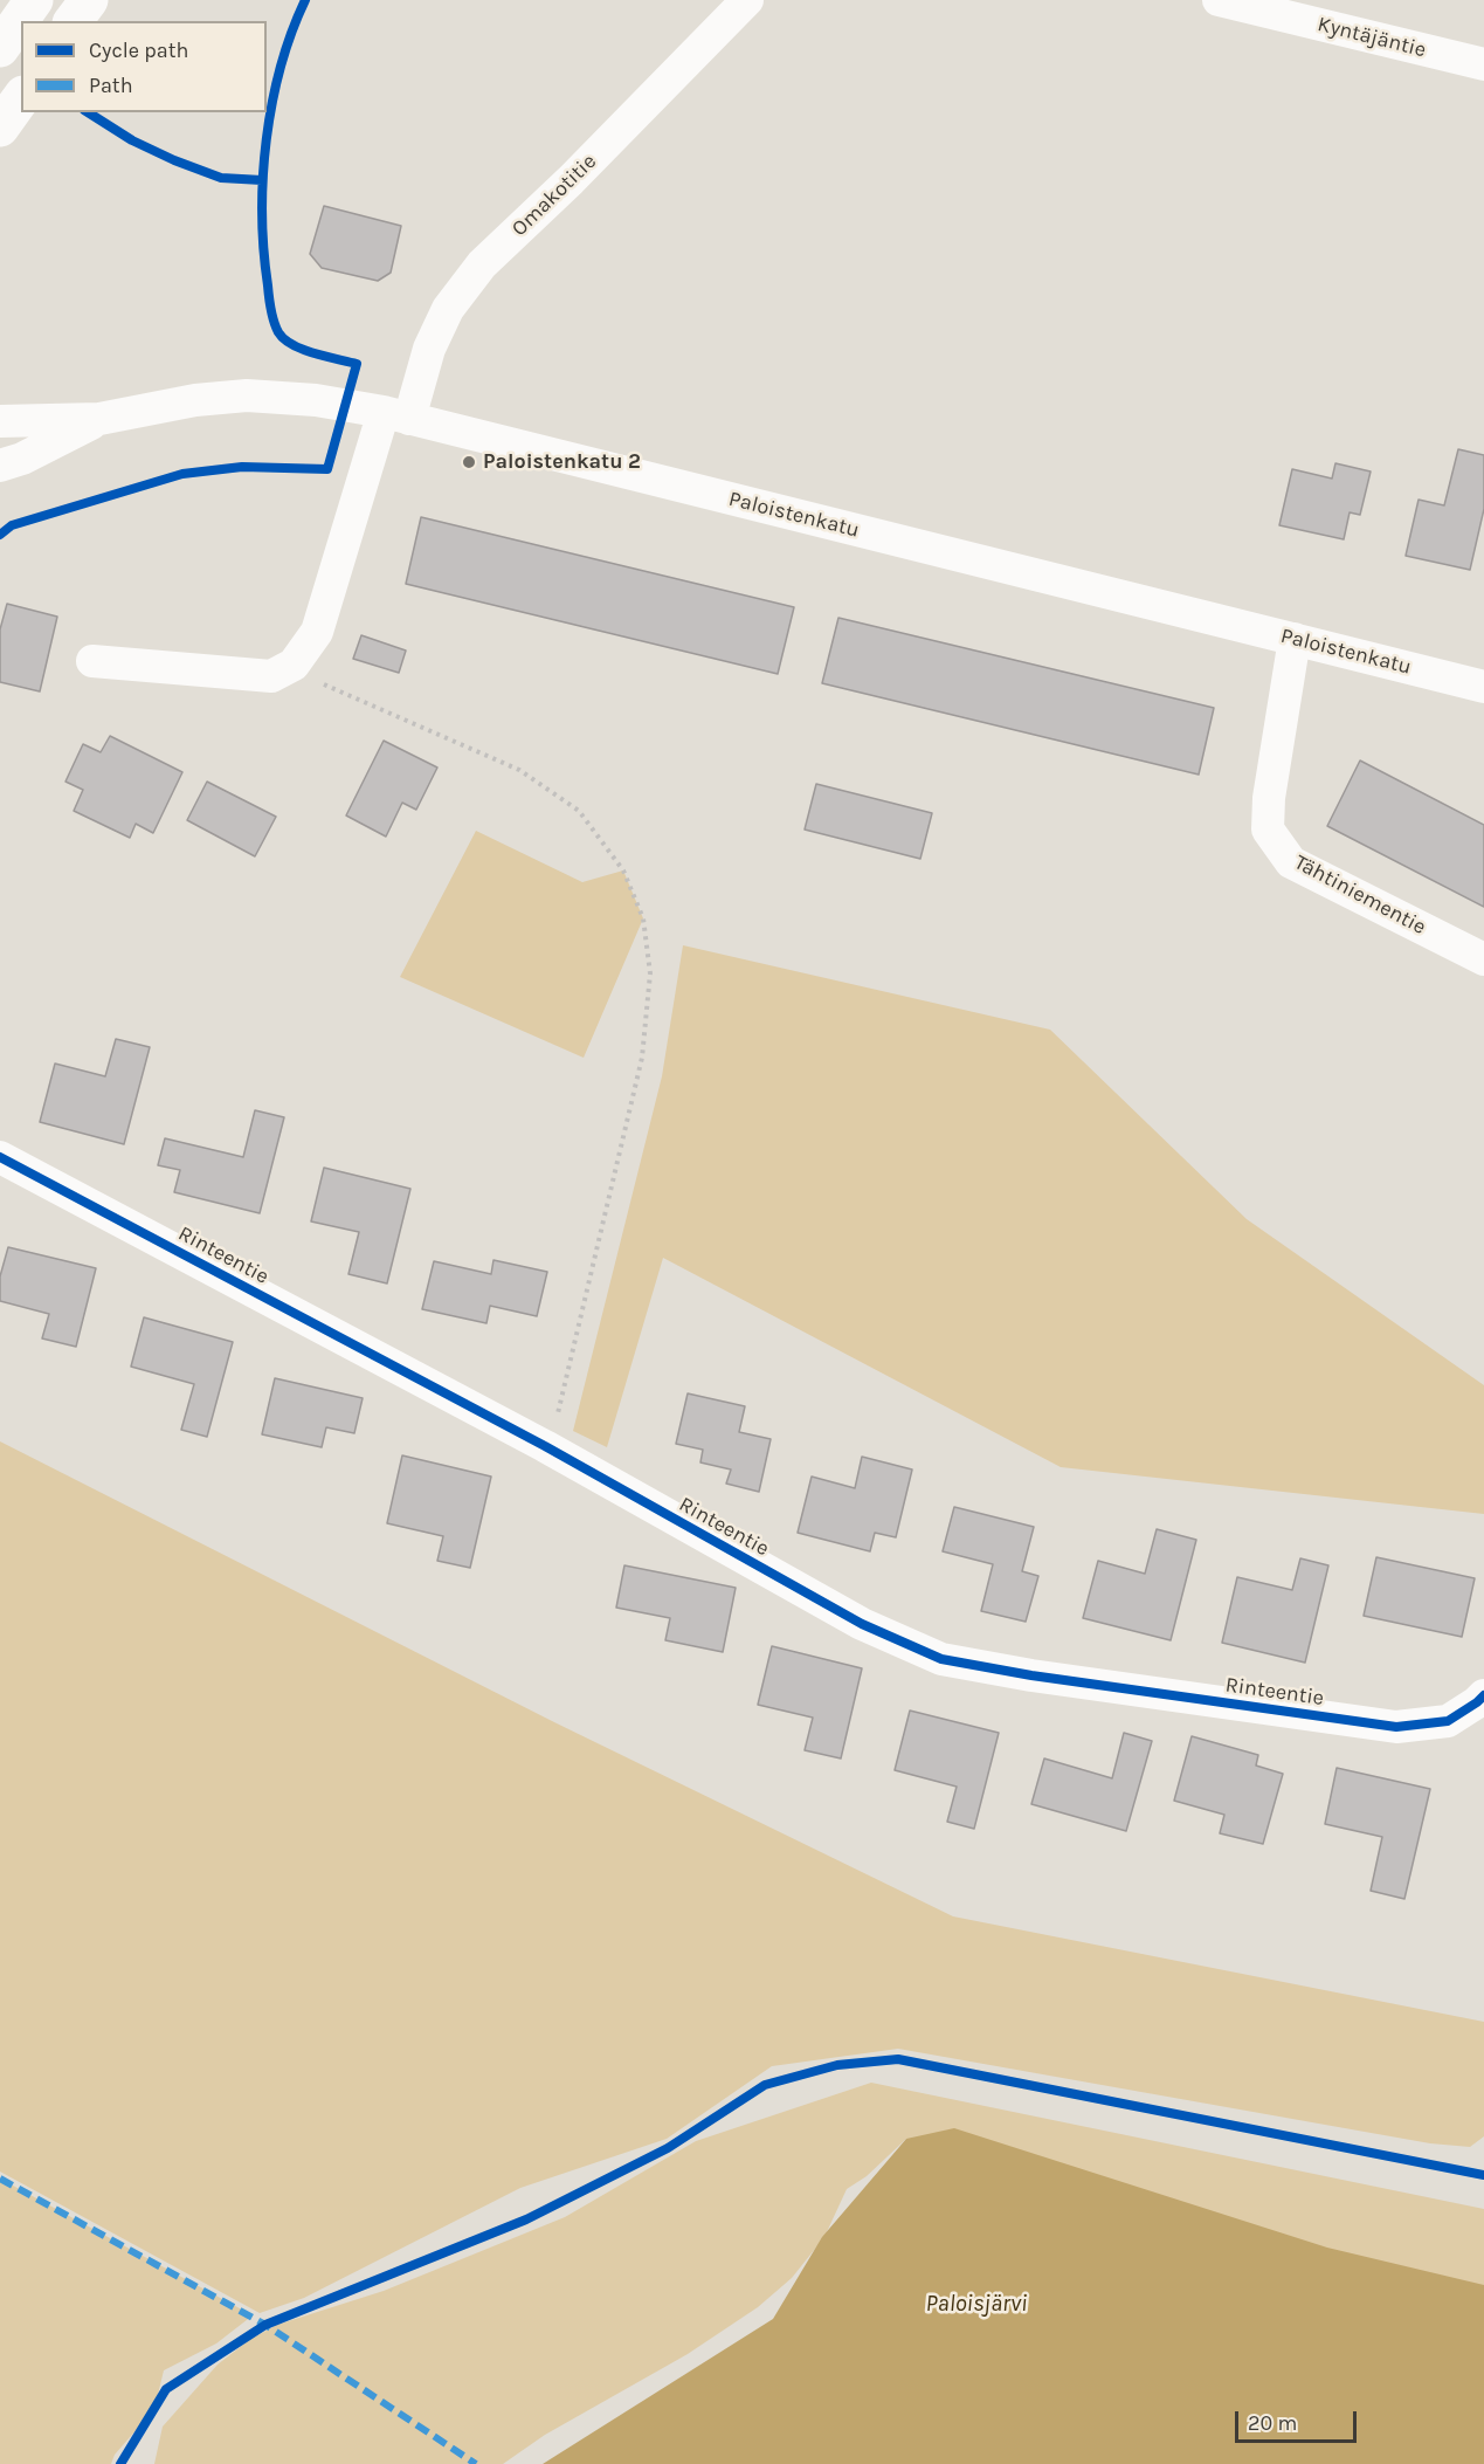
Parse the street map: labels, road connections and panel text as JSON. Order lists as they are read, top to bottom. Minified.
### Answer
{"streets":{"street":["Kyntäjäntie","Omakotitie","Paloistenkatu","Tähtiniementie","Rinteentie"]},"crossings":[["Omakotitie","Paloistenkatu"],["Paloistenkatu","Tähtiniementie"]],"water":["Paloisjärvi"],"places":["Paloistenkatu 2"],"legend":["Cycle path","Path"],"scale_bar":"20 m"}
